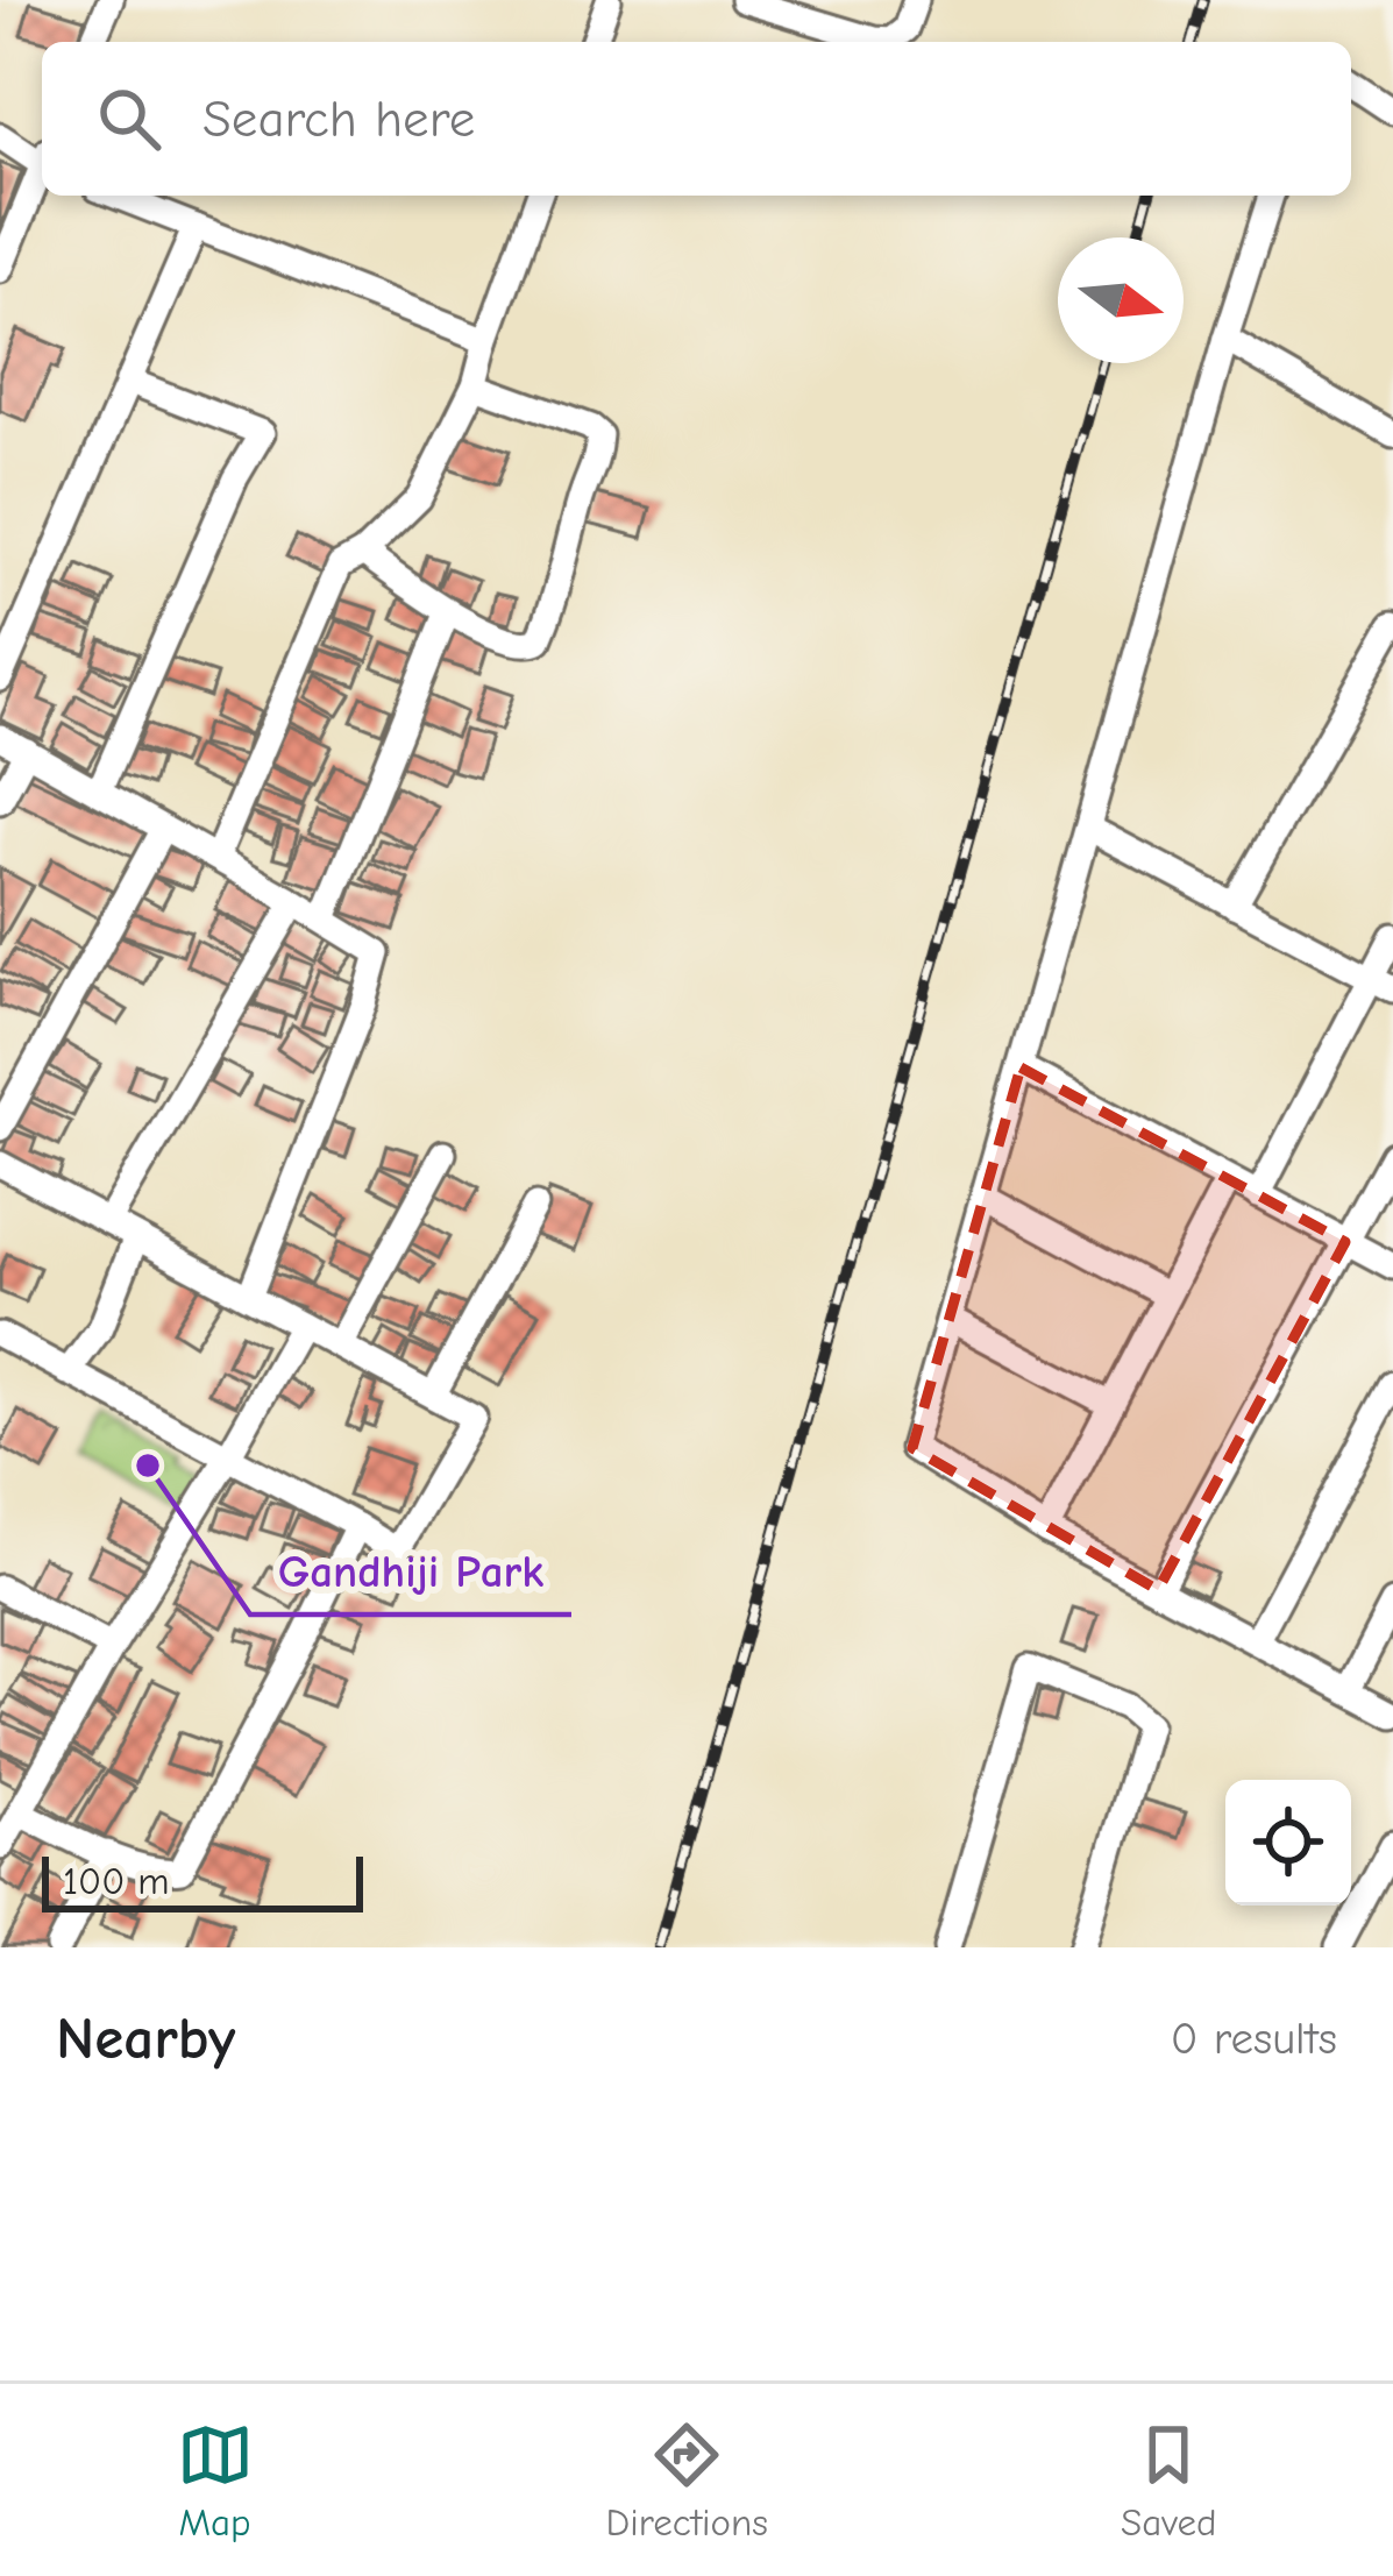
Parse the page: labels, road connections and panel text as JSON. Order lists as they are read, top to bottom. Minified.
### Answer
{"places":["Gandhiji Park"],"scale_bar":"100 m","north":"right","page":{"search":"Search here","scale":"100 m","heading":["Nearby","0 results"],"nav":["Map","Directions","Saved"]}}
